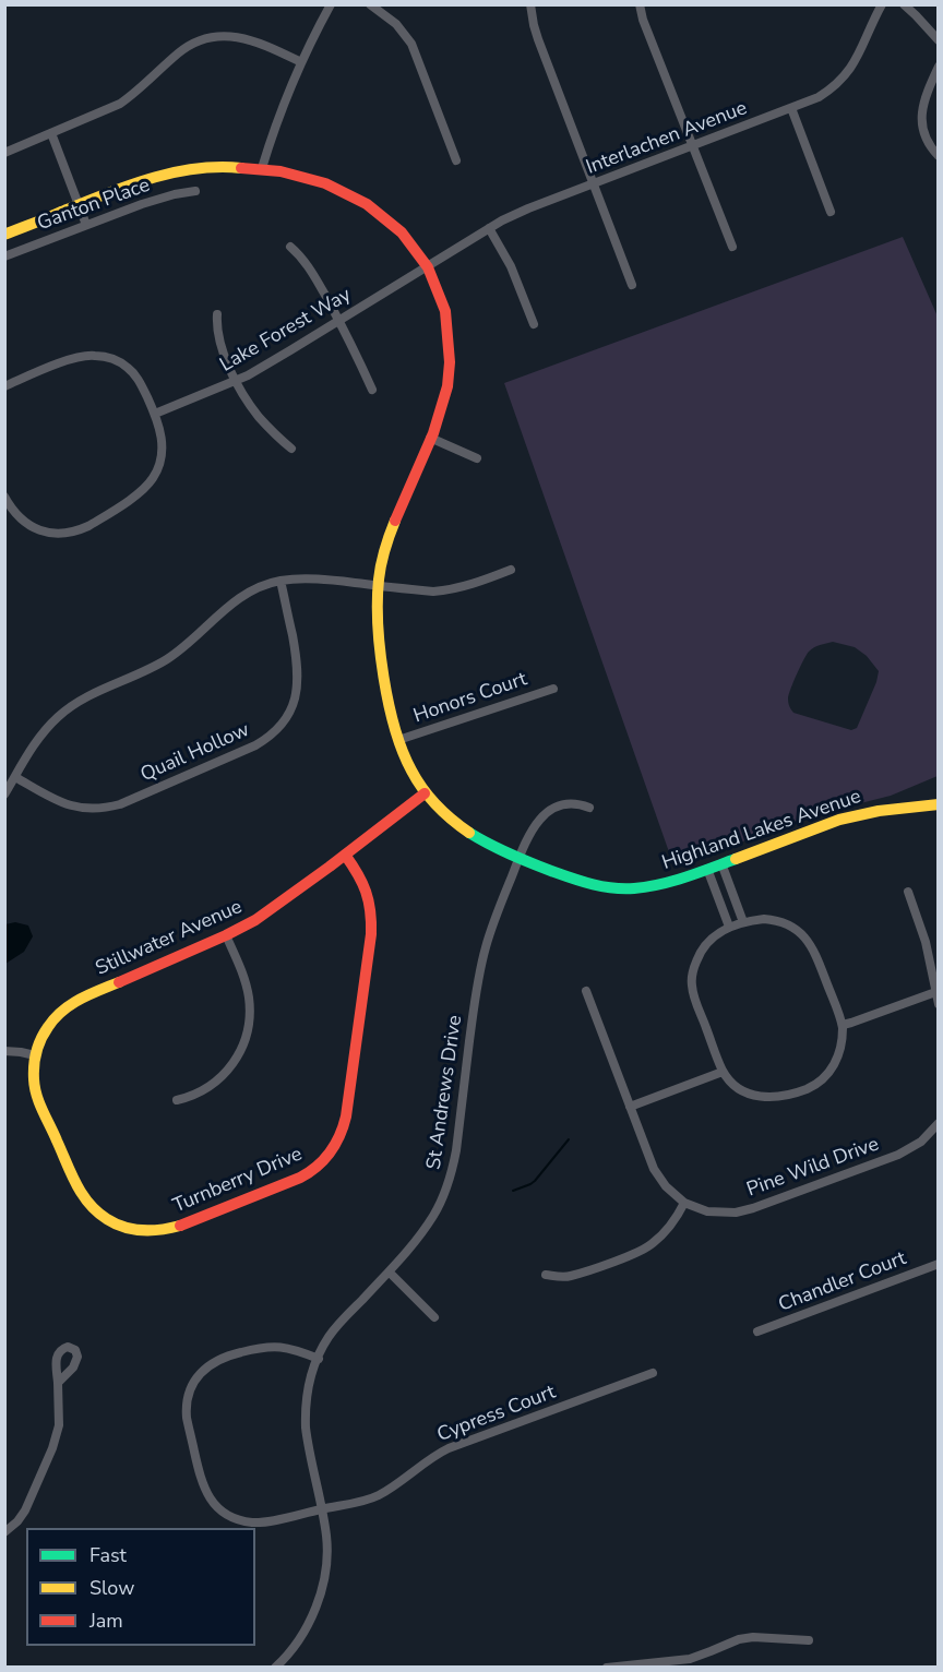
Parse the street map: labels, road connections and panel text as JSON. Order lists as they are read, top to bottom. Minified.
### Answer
{"streets":{"street":["Interlachen Avenue","Ganton Place","Lake Forest Way","Honors Court","Quail Hollow","Highland Lakes Avenue","Stillwater Avenue","St Andrews Drive","Pine Wild Drive","Turnberry Drive","Chandler Court","Cypress Court"]},"crossings":[["Interlachen Avenue","Lake Forest Way"],["Interlachen Avenue","Highland Lakes Avenue"],["Lake Forest Way","Highland Lakes Avenue"],["Honors Court","Highland Lakes Avenue"],["Highland Lakes Avenue","Stillwater Avenue"],["Highland Lakes Avenue","St Andrews Drive"],["Stillwater Avenue","Turnberry Drive"],["St Andrews Drive","Cypress Court"]],"legend":["Fast","Slow","Jam"]}
